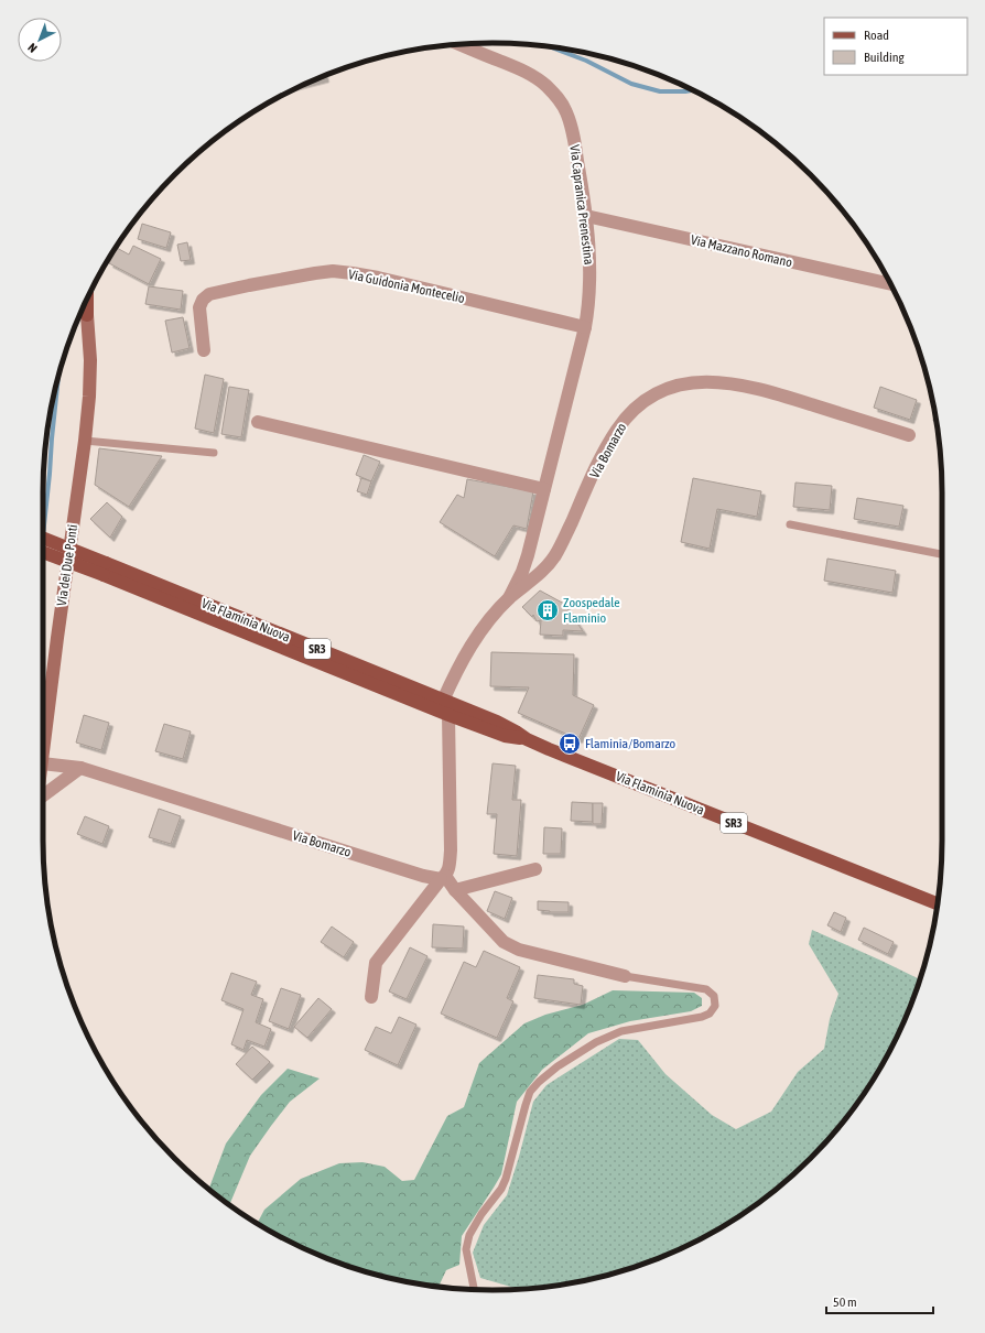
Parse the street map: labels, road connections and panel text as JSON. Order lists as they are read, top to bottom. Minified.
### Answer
{"streets":{"main road":["Via Flaminia Nuova","SR3"],"street":["Via Capranica Prenestina","Via Mazzano Romano","Via Guidonia Montecelio","Via Bomarzo","Via dei Due Ponti"]},"crossings":[["Via Capranica Prenestina","Via Mazzano Romano"],["Via Capranica Prenestina","Via Guidonia Montecelio"],["Via Capranica Prenestina","Via Bomarzo"],["Via Bomarzo","Via Flaminia Nuova"]],"places":{"building":["Zoospedale Flaminio"],"bus stop":["Flaminia/Bomarzo"]},"legend":["Road","Building"],"scale_bar":"50 m","north":"bottom left"}
